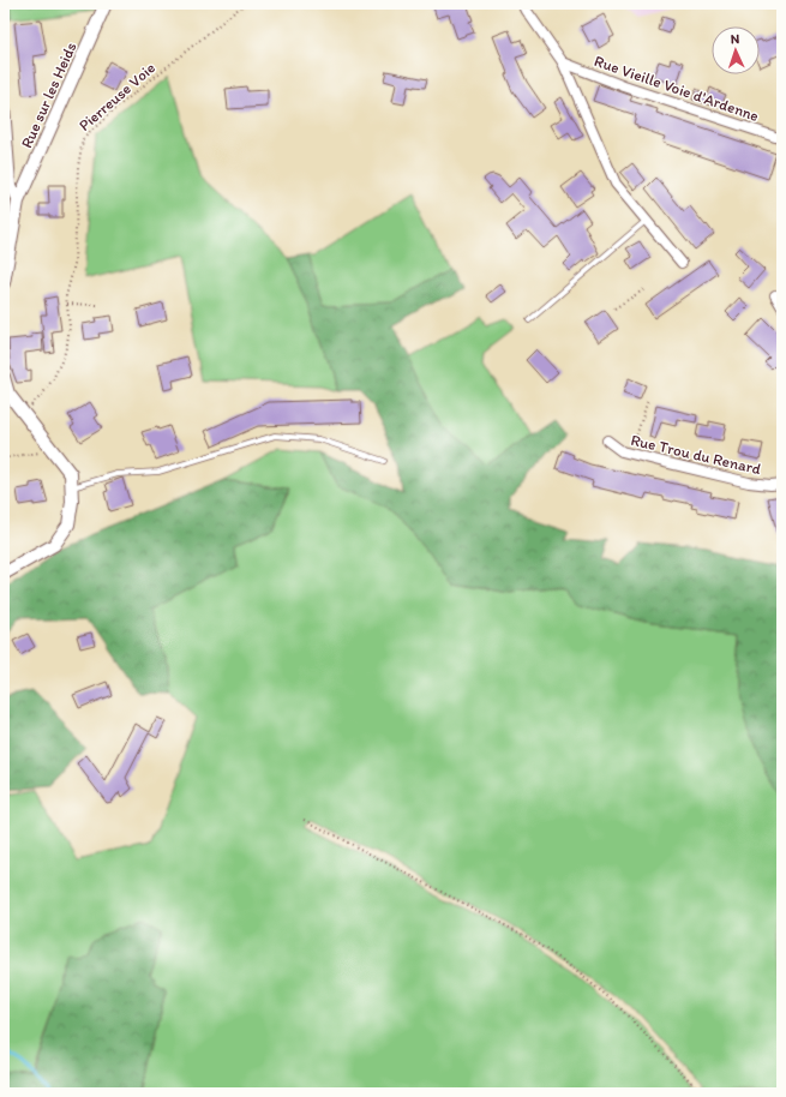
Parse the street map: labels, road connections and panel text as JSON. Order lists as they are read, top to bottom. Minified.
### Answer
{"streets":{"street":["Rue Vieille Voie d'Ardenne","Rue sur les Heids","Rue Trou du Renard"],"path":["Pierreuse Voie"]},"north":"top"}
